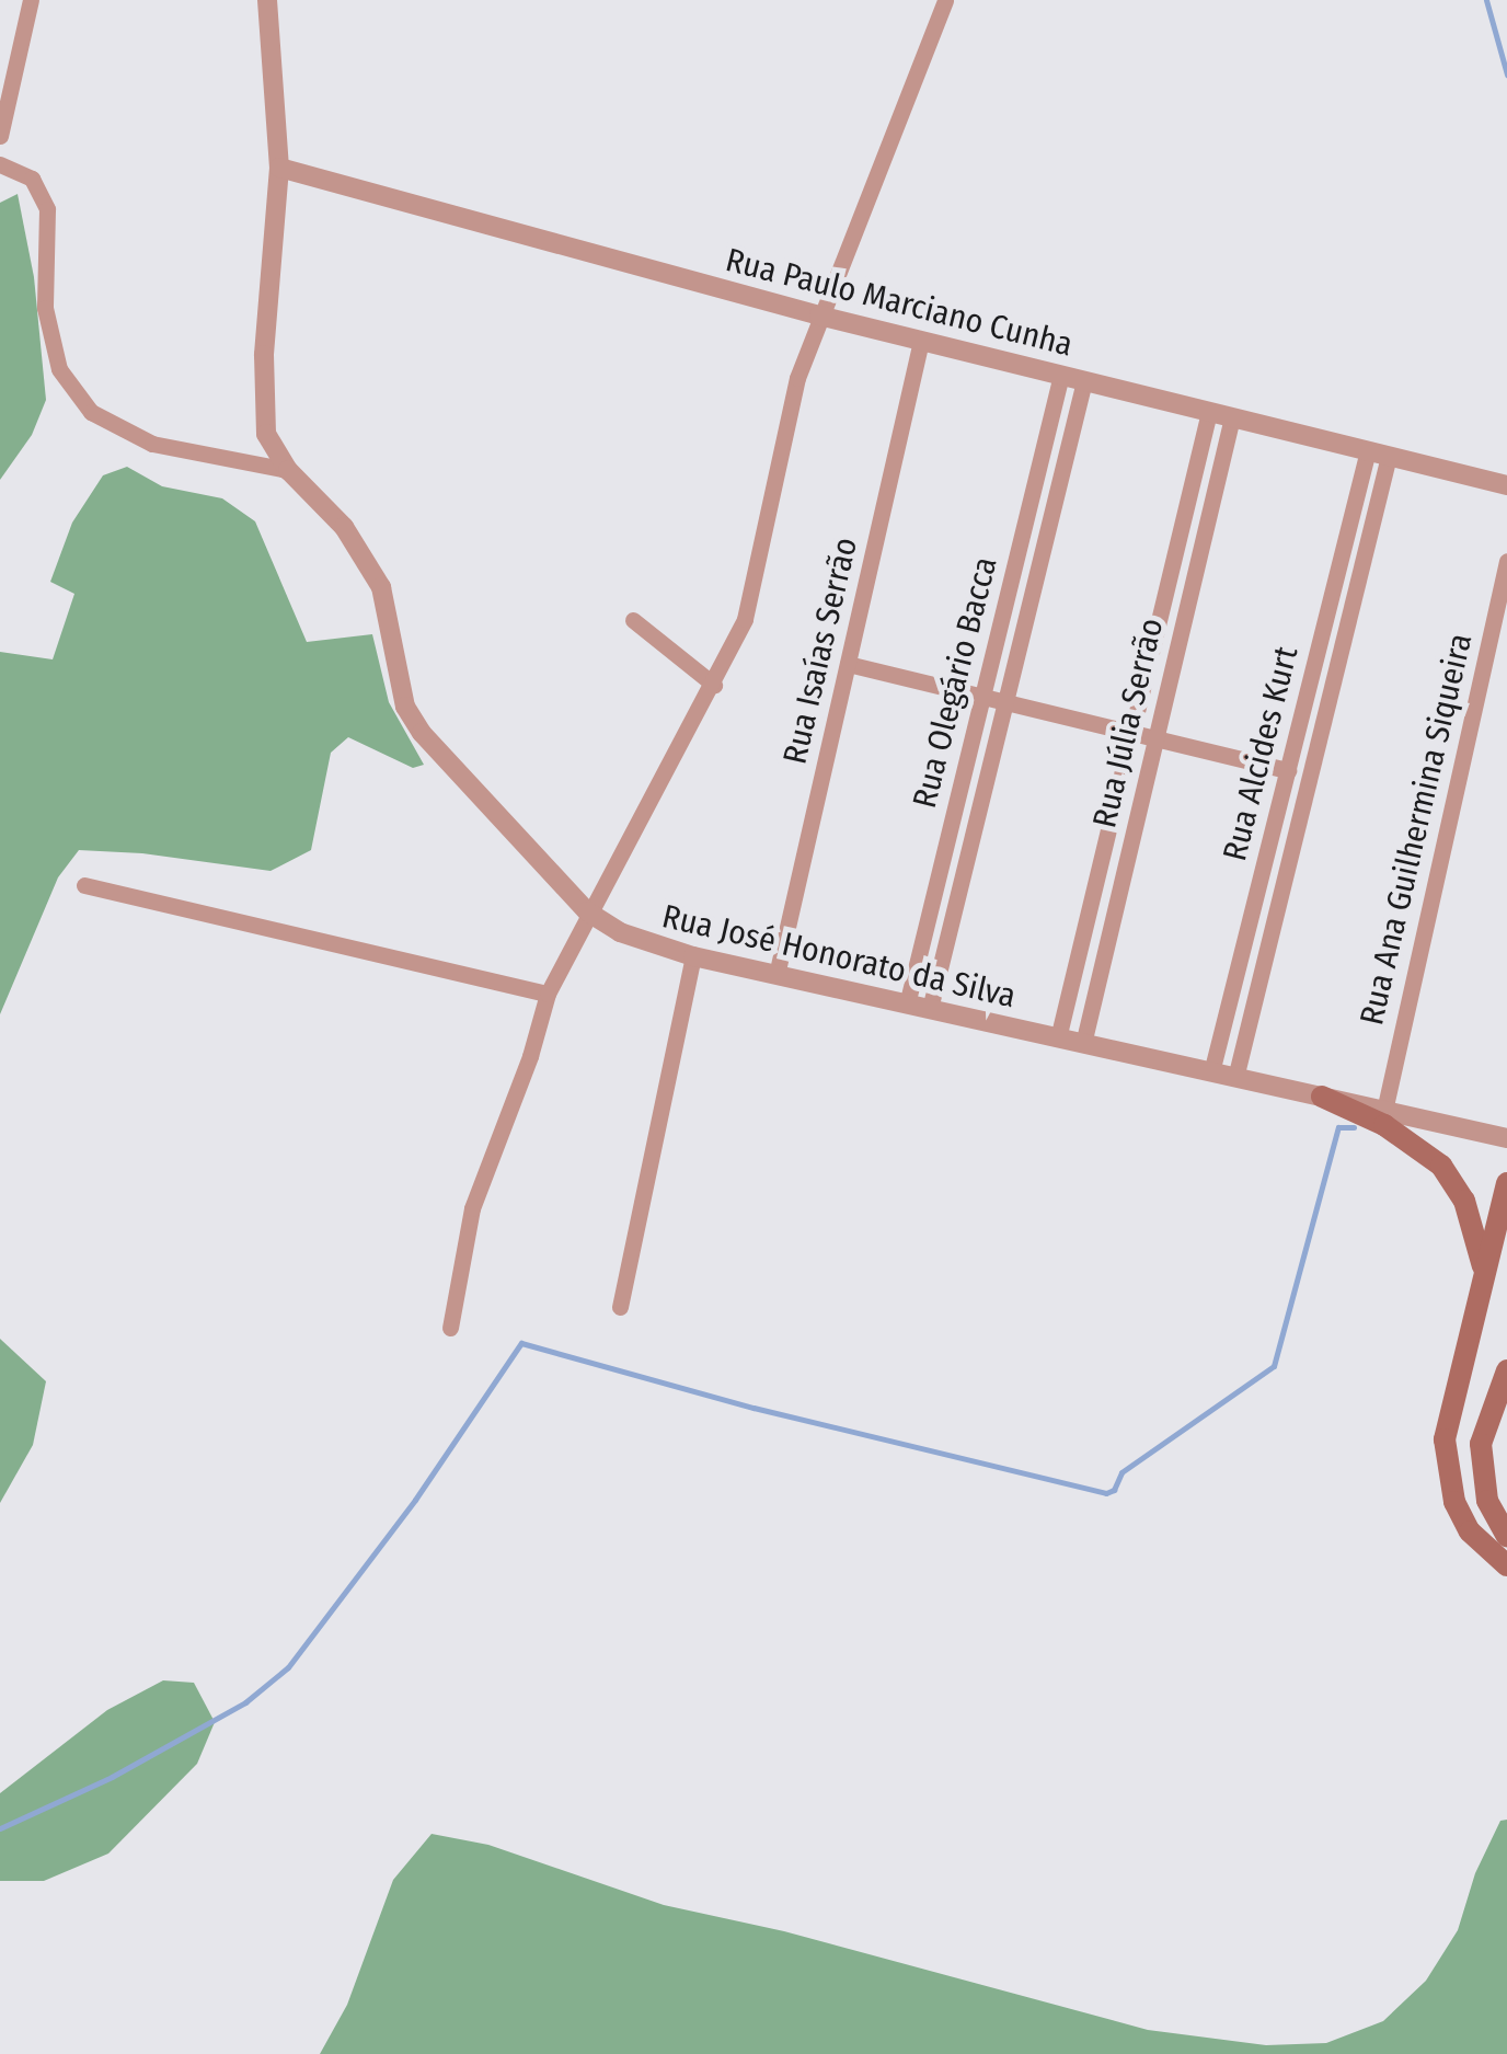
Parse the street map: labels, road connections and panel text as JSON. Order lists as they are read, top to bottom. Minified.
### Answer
{"streets":{"street":["Rua Paulo Marciano Cunha","Rua Isaías Serrão","Rua Olegário Bacca","Rua Júlia Serrão","Rua Alcides Kurt","Rua Ana Guilhermina Siqueira","Rua José Honorato da Silva"]},"crossings":[["Rua Paulo Marciano Cunha","Rua Isaías Serrão"],["Rua Paulo Marciano Cunha","Rua Olegário Bacca"],["Rua Paulo Marciano Cunha","Rua Júlia Serrão"],["Rua Paulo Marciano Cunha","Rua Alcides Kurt"],["Rua Paulo Marciano Cunha","Rua José Honorato da Silva"],["Rua Isaías Serrão","Rua José Honorato da Silva"],["Rua Olegário Bacca","Rua José Honorato da Silva"],["Rua Júlia Serrão","Rua José Honorato da Silva"],["Rua Alcides Kurt","Rua José Honorato da Silva"]]}
